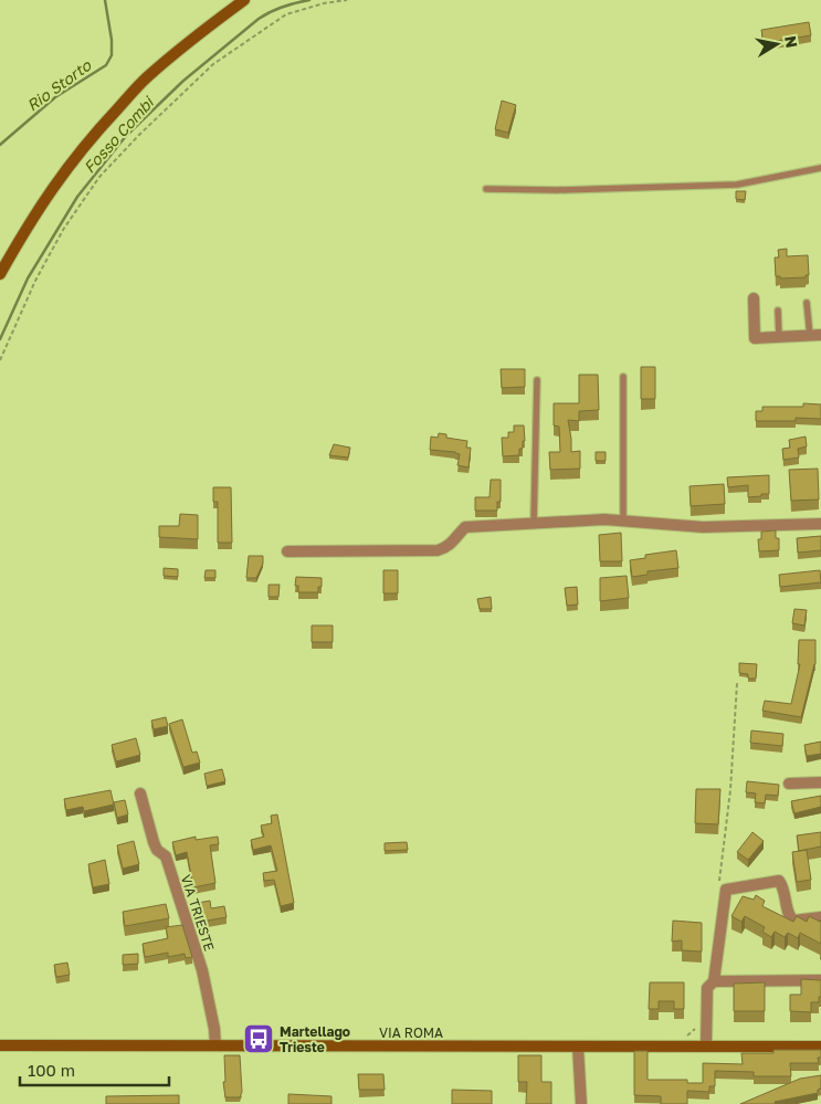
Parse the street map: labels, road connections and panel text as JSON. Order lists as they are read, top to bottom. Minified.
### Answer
{"streets":{"main road":["VIA ROMA"],"street":["VIA TRIESTE"]},"crossings":[["VIA TRIESTE","VIA ROMA"]],"water":["Rio Storto","Fosso Combi"],"places":{"bus stop":["Martellago Trieste"]},"scale_bar":"100 m","north":"right"}
